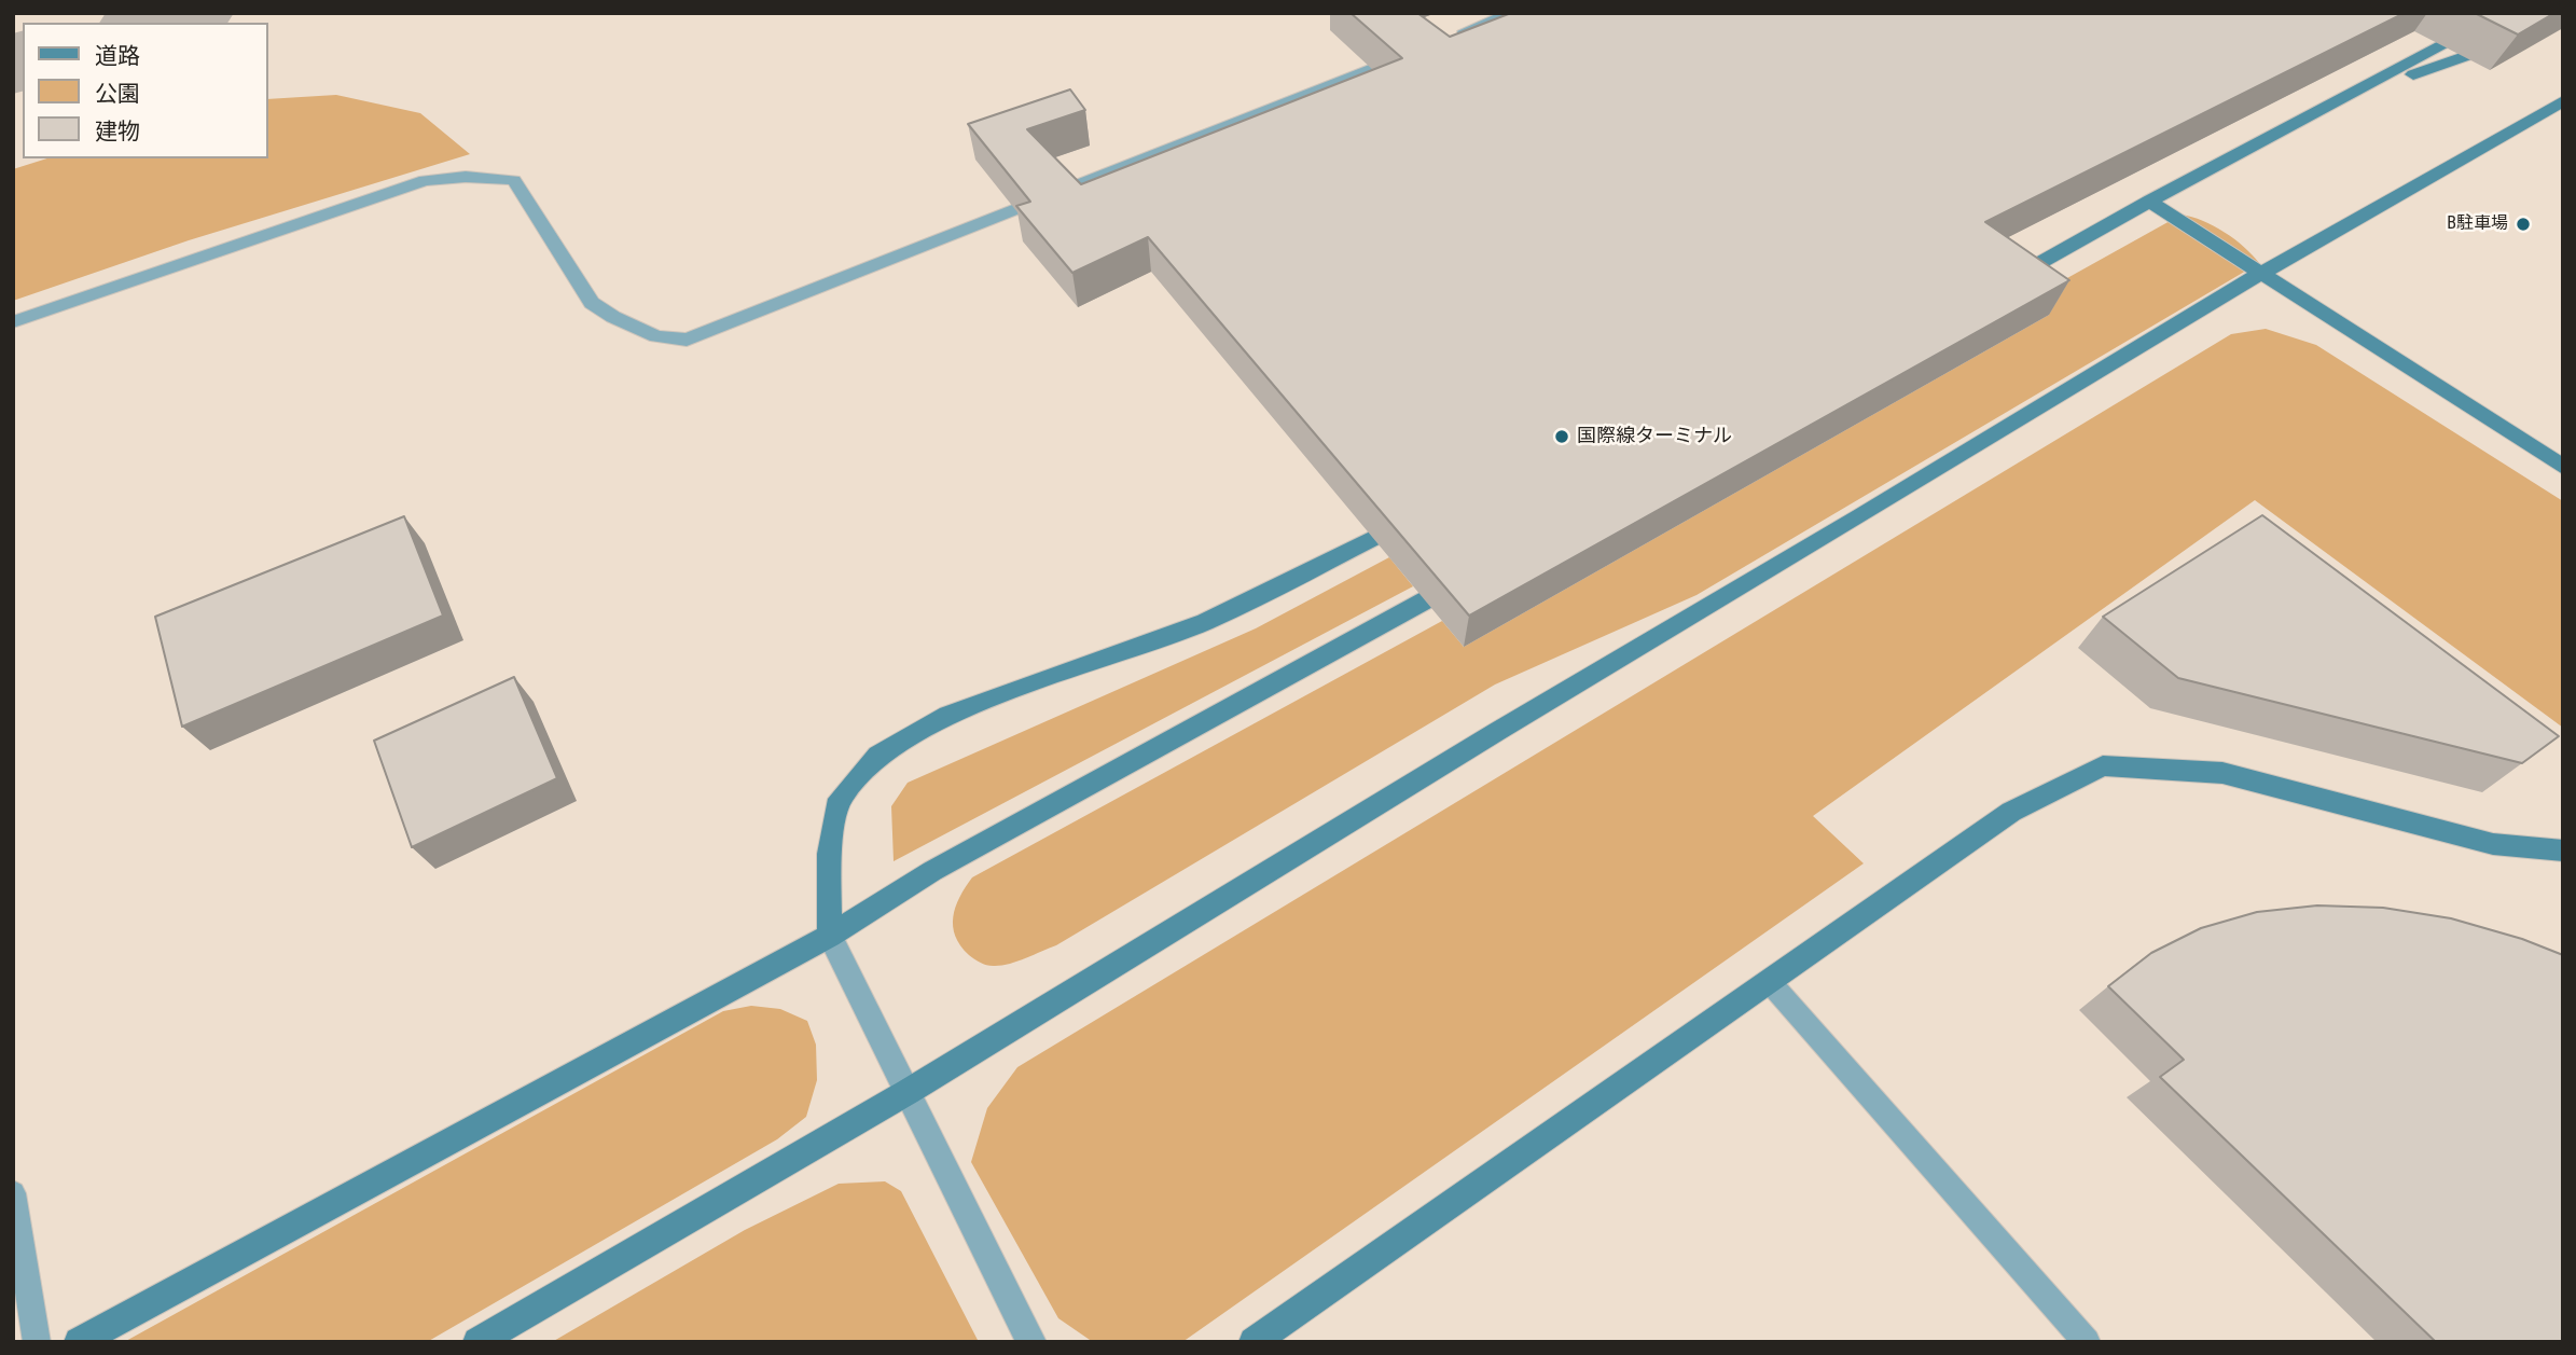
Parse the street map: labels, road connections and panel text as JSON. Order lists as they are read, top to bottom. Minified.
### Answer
{"places":["B駐車場","国際線ターミナル"],"legend":["道路","公園","建物"]}
